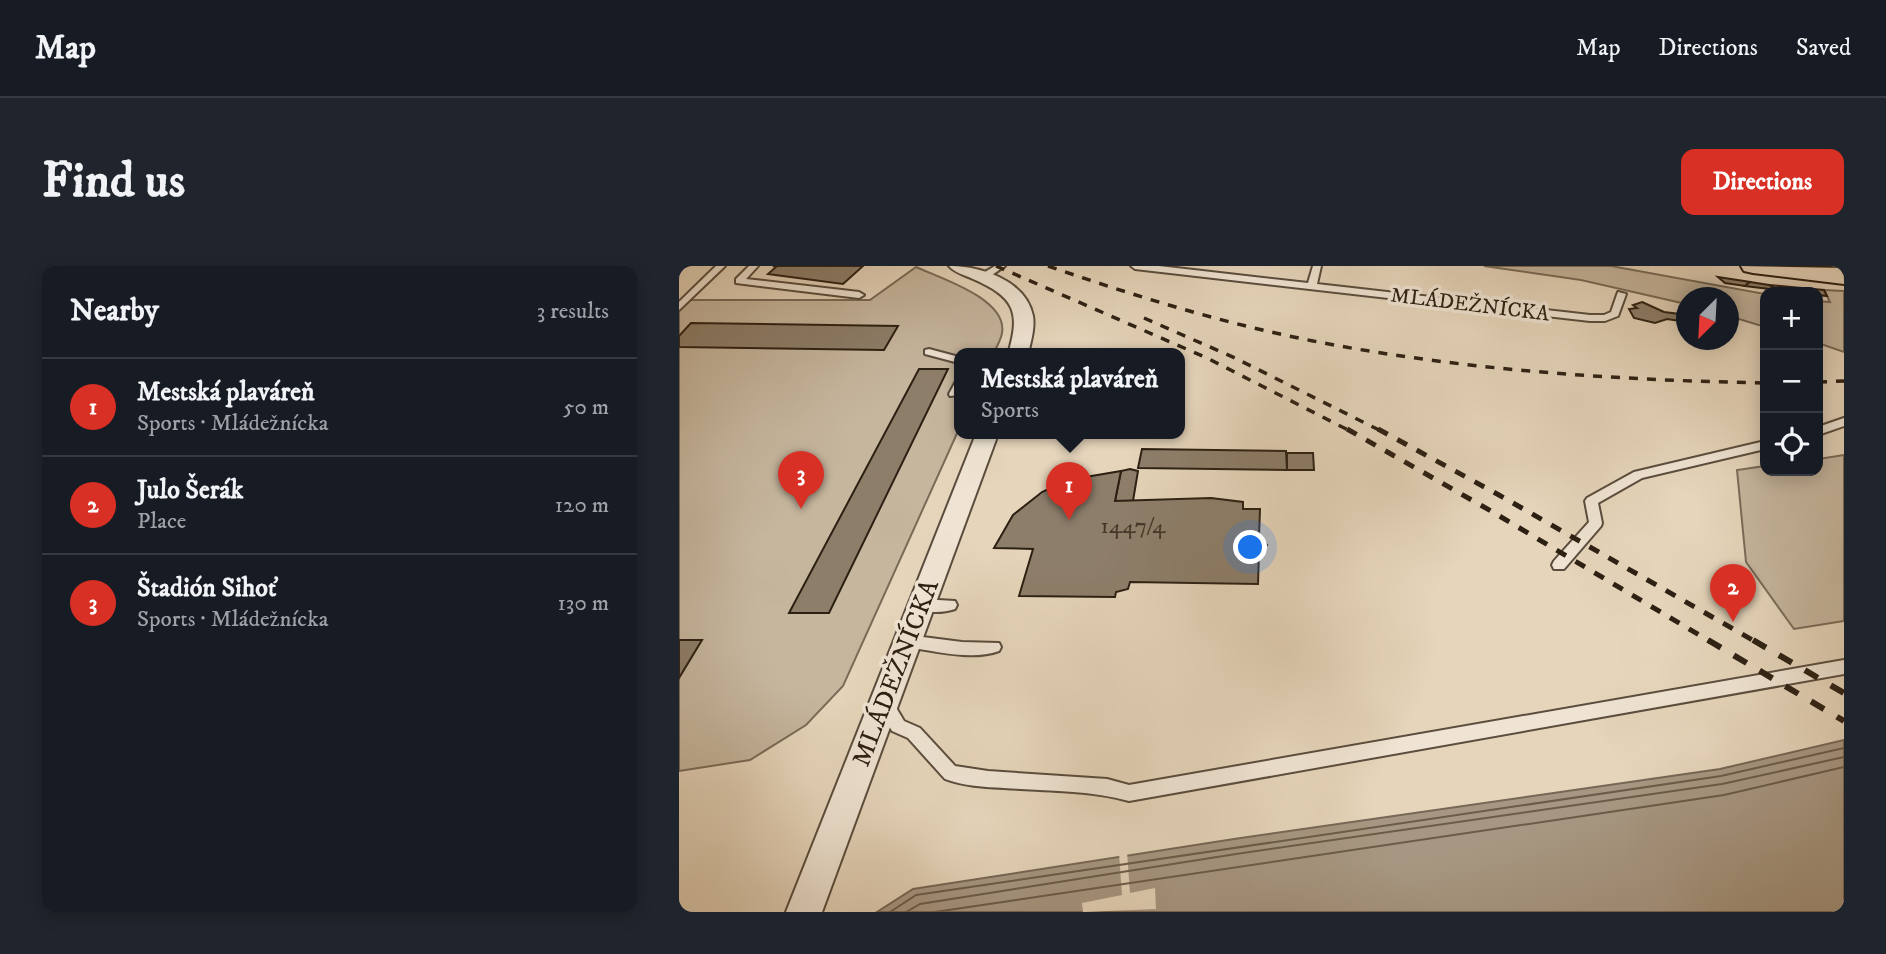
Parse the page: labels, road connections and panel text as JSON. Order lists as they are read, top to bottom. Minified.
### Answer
{"streets":{"street":["MLÁDEŽNÍCKA"]},"house_numbers":["1447/4"],"north":"bottom left","page":{"header":"Map","nav":["Map","Directions","Saved"],"buttons":"Directions","title":"Find us","heading":["Nearby","3 results"],"map_buttons":["+","−"],"popup":["Mestská plaváreň","Sports"],"list":[{"mark":"1","name":"Mestská plaváreň","note":"Sports · Mládežnícka","value":"50 m"},{"mark":"2","name":"Julo Šerák","note":"Place","value":"120 m"},{"mark":"3","name":"Štadión Sihoť","note":"Sports · Mládežnícka","value":"130 m"}],"pins":["3","1","2"]}}
